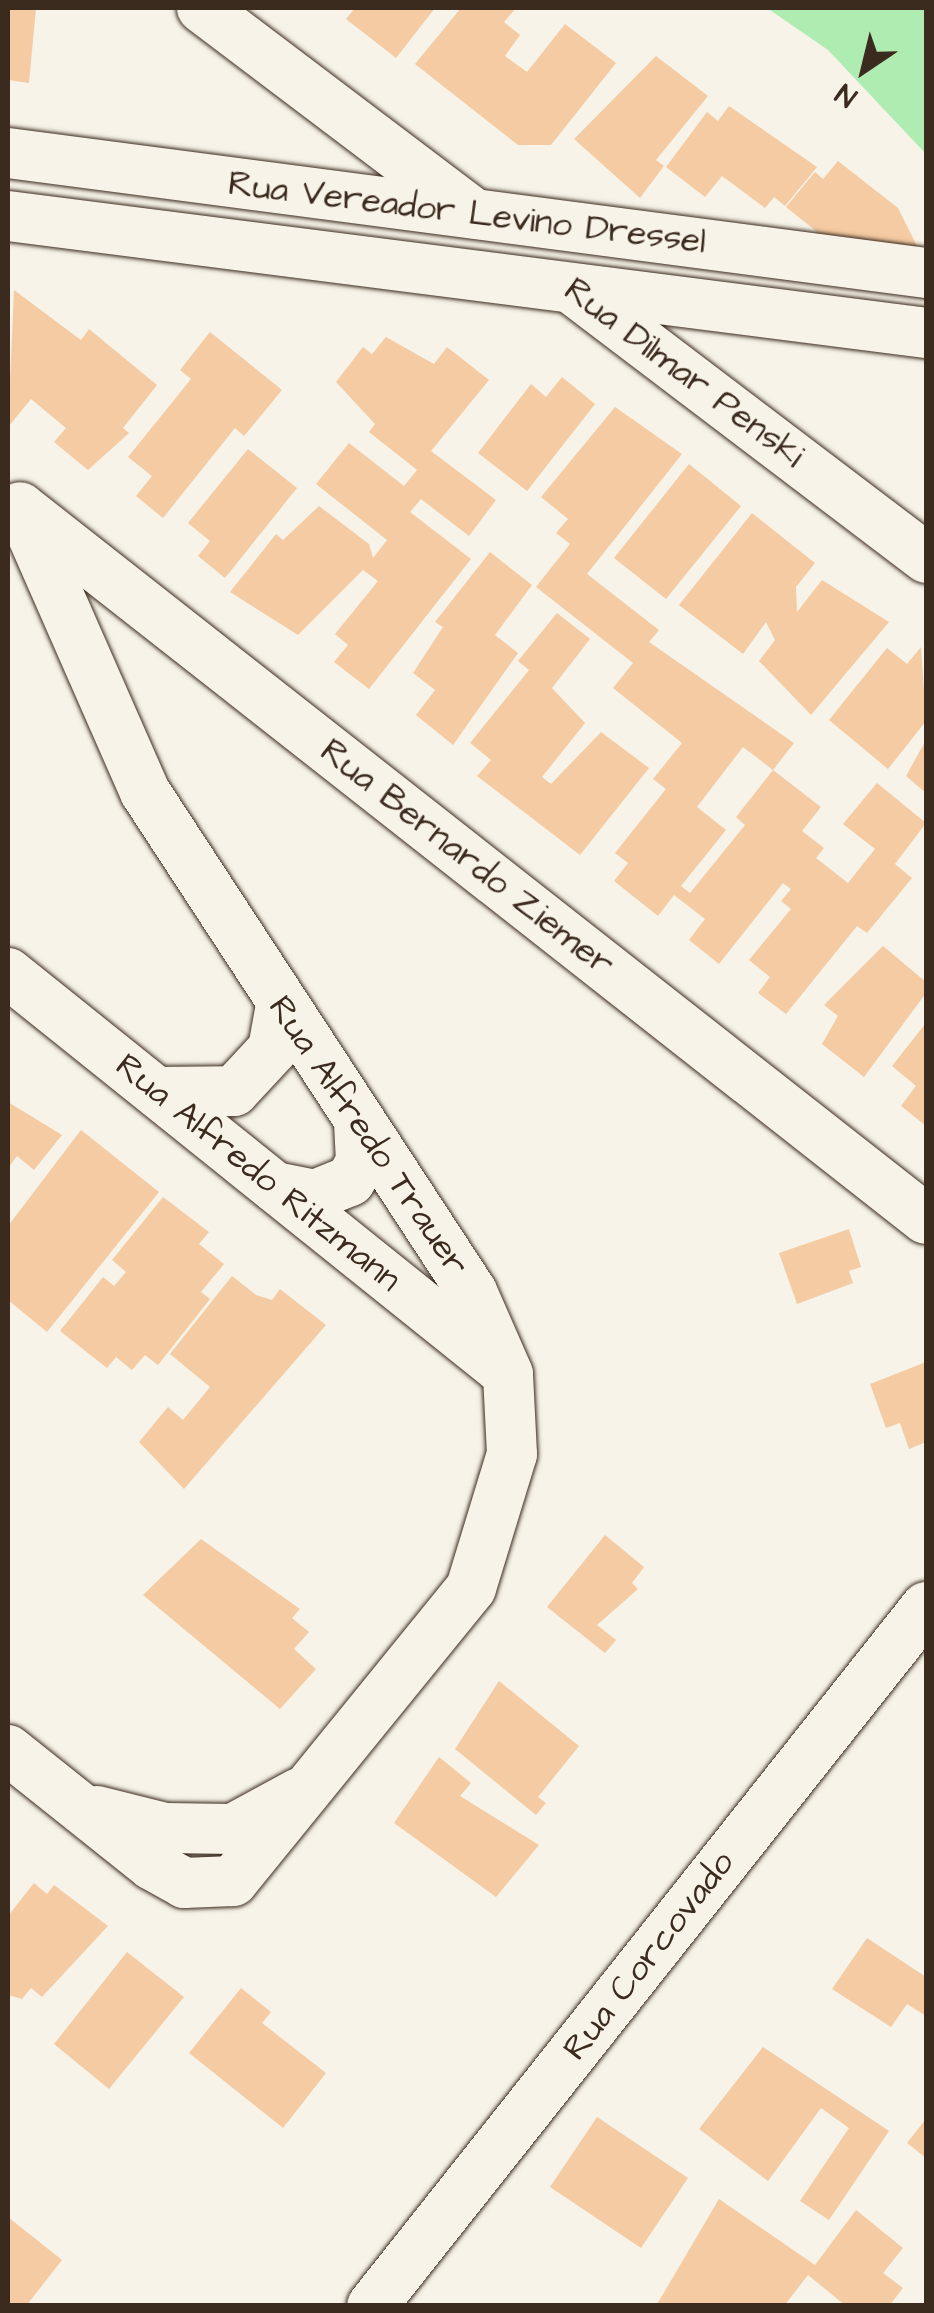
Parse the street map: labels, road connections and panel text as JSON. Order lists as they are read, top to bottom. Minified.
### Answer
{"streets":{"street":["Rua Vereador Levino Dressel","Rua Dilmar Penski","Rua Bernardo Ziemer","Rua Alfredo Trauer","Rua Alfredo Ritzmann","Rua Corcovado"]},"crossings":[["Rua Vereador Levino Dressel","Rua Dilmar Penski"],["Rua Bernardo Ziemer","Rua Alfredo Trauer"],["Rua Alfredo Trauer","Rua Alfredo Ritzmann"]],"north":"bottom left"}
